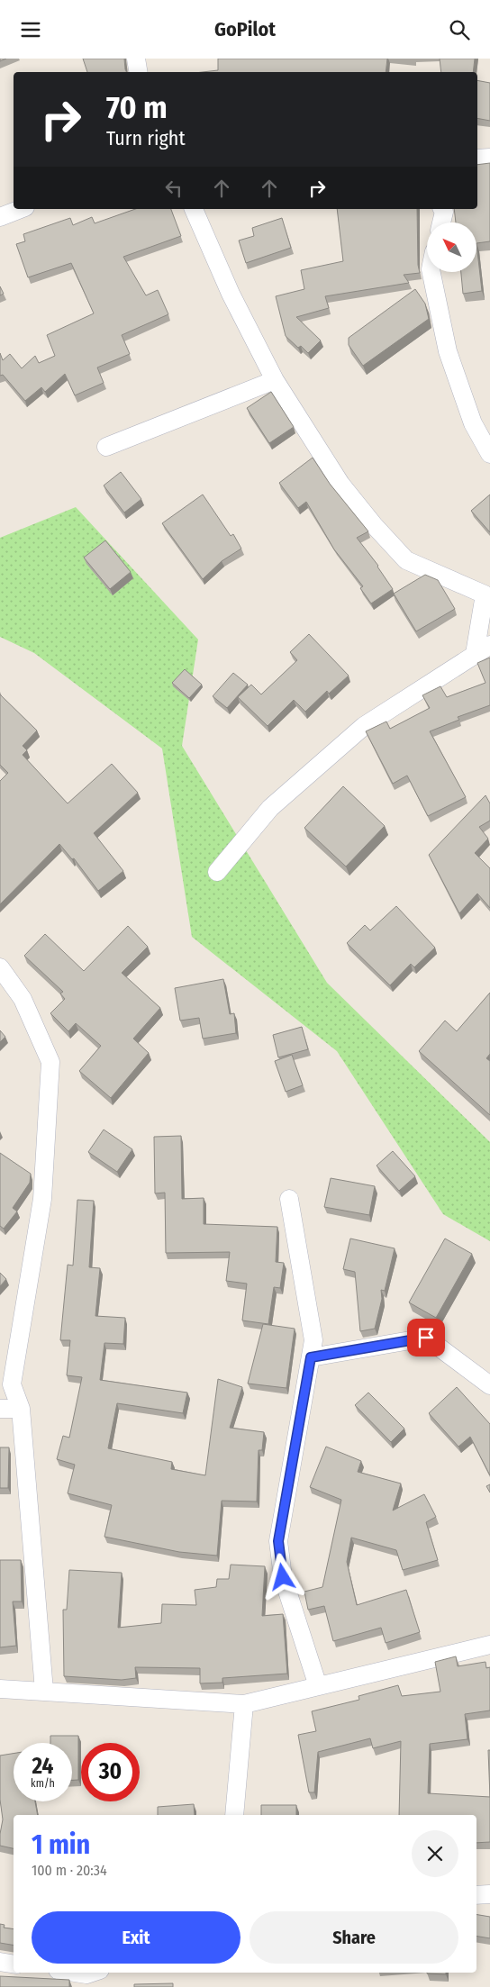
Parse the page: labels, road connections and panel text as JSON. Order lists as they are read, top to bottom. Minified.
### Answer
{"north":"top left","page":{"header":"GoPilot","turn":["70 m","Turn right"],"speed":"24 km/h","limit":"30","heading":["1 min","100 m · 20:34"],"buttons":["Exit","Share"]}}
